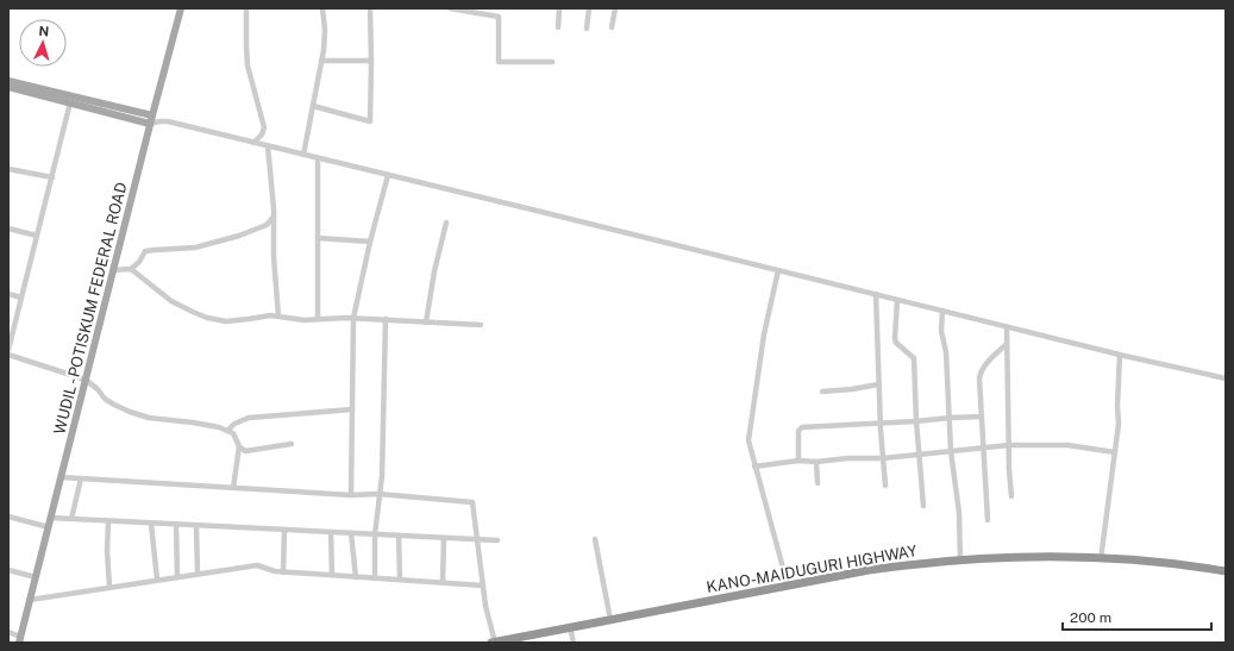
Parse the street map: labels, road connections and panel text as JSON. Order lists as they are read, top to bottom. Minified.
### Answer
{"streets":{"highway":["KANO-MAIDUGURI HIGHWAY"],"main road":["WUDIL - POTISKUM FEDERAL ROAD"]},"scale_bar":"200 m","north":"top"}
